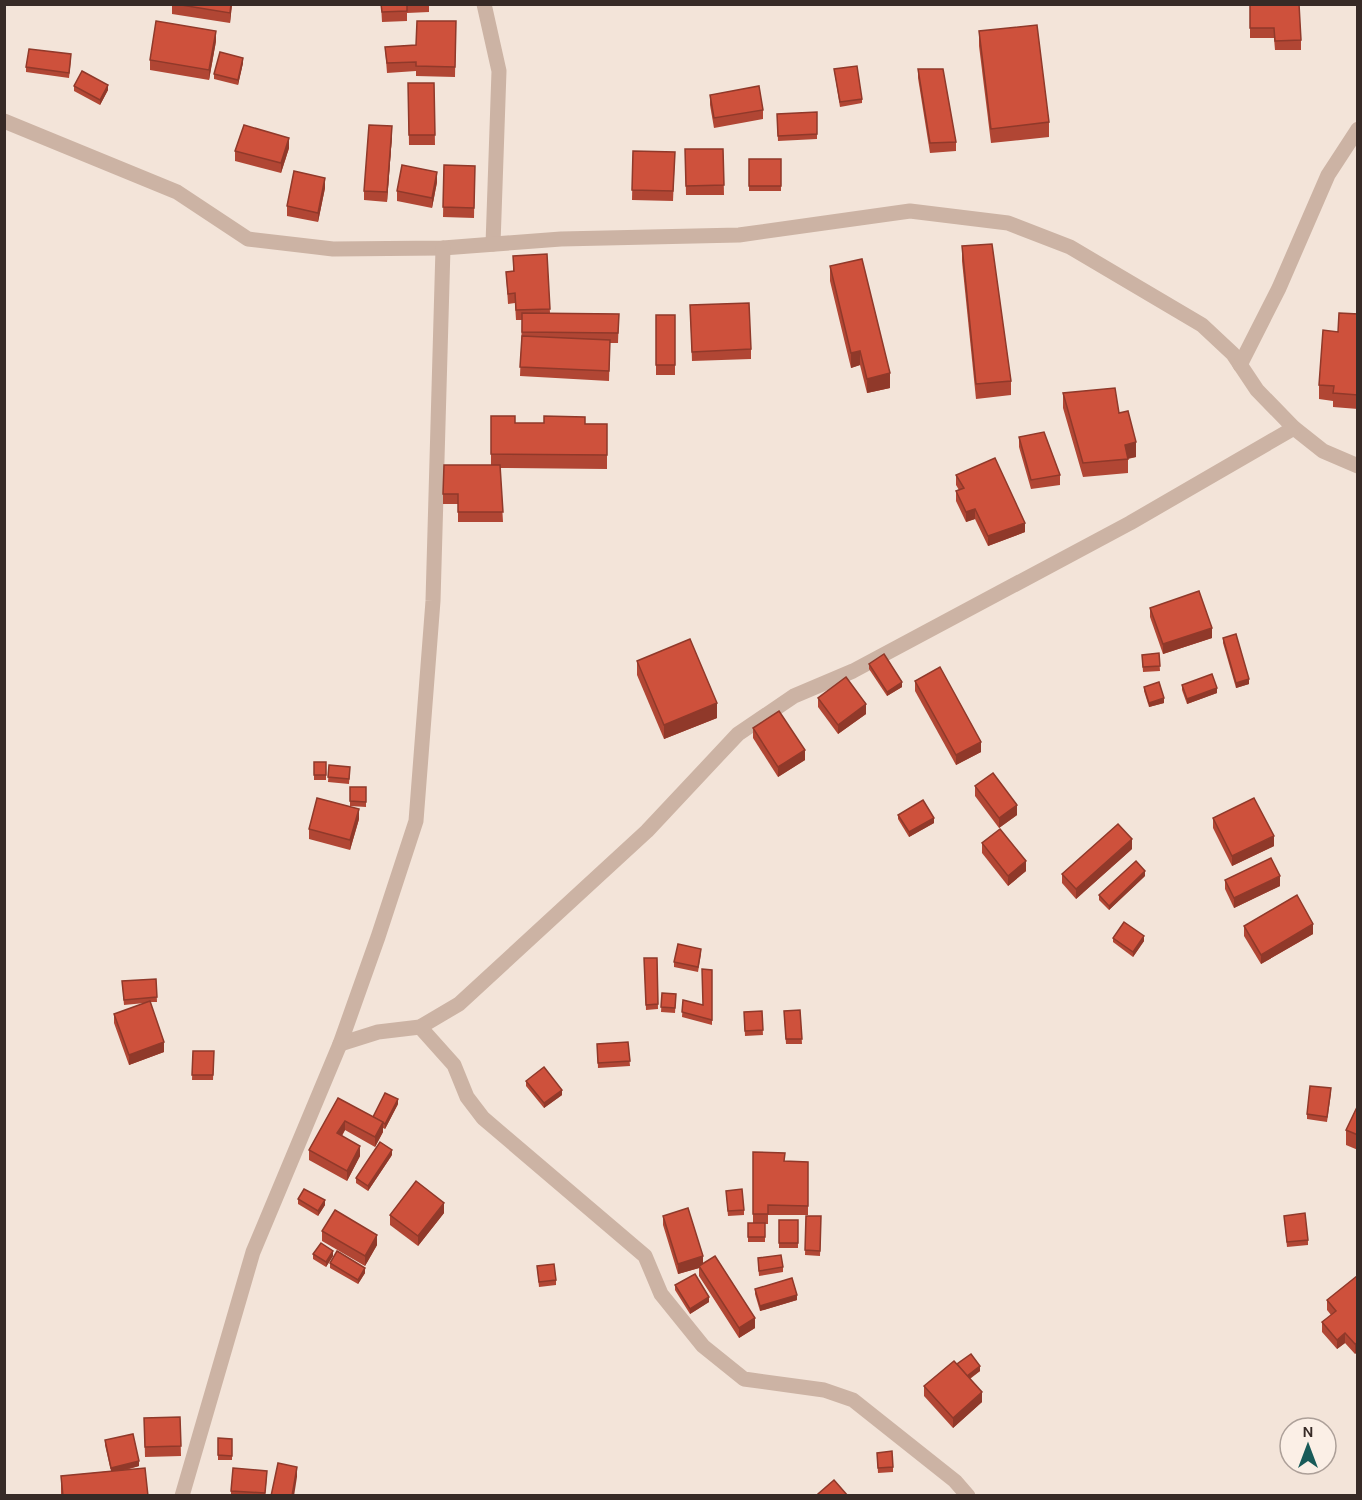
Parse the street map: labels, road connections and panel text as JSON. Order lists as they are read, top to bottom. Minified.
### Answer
{"north":"top"}
